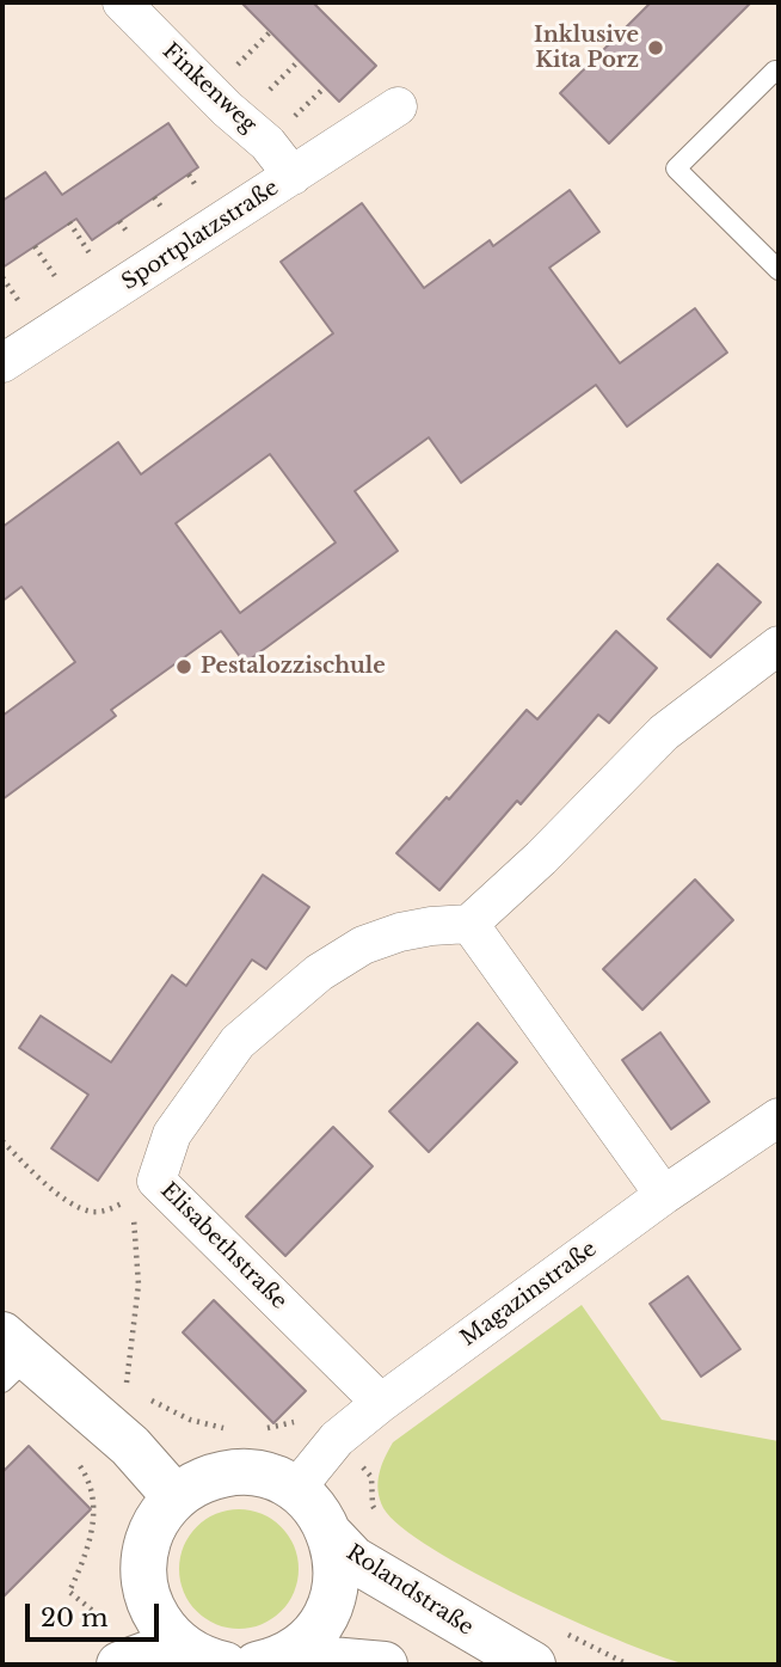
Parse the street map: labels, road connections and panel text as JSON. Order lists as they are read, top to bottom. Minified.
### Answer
{"streets":{"main road":["Rolandstraße"],"street":["Finkenweg","Sportplatzstraße","Elisabethstraße","Magazinstraße"]},"crossings":[["Finkenweg","Sportplatzstraße"],["Elisabethstraße","Magazinstraße"],["Magazinstraße","Rolandstraße"]],"places":["Inklusive Kita Porz","Pestalozzischule"],"scale_bar":"20 m"}
